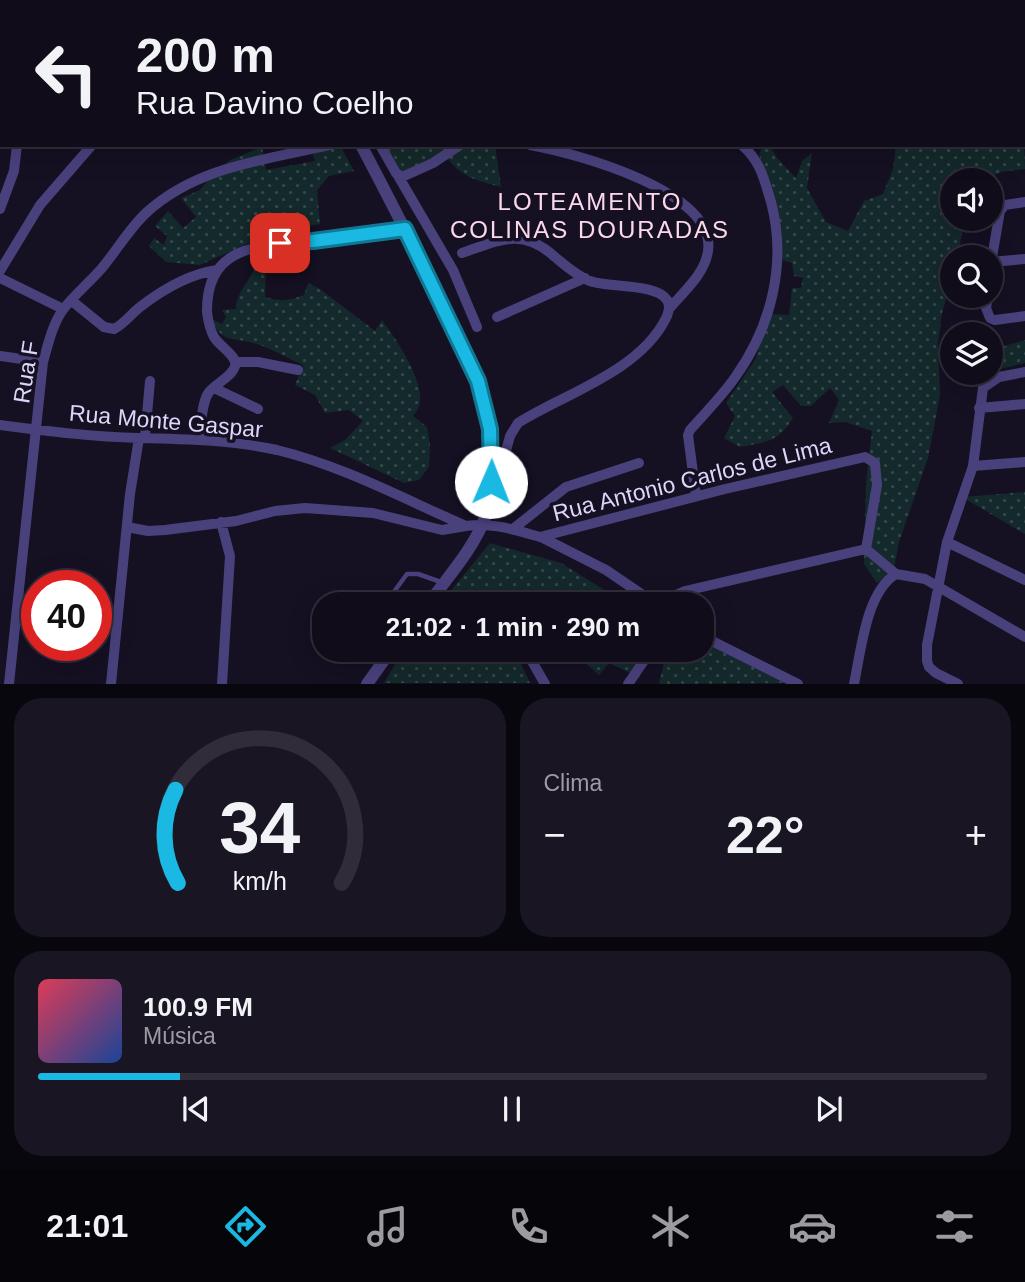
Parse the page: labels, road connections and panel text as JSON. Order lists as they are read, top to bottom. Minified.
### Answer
{"streets":{"street":["Rua F","Rua Monte Gaspar","Rua Antonio Carlos de Lima"]},"crossings":[["Rua F","Rua Monte Gaspar"]],"districts":["LOTEAMENTO COLINAS DOURADAS"],"page":{"turn":["200 m","Rua Davino Coelho"],"limit":"40","trip":"21:02 · 1 min · 290 m","tile":"Clima","heat":["−","22°","+"],"song":["100.9 FM","Música"],"tabs":"21:01","gauge":["34","km/h"]}}
